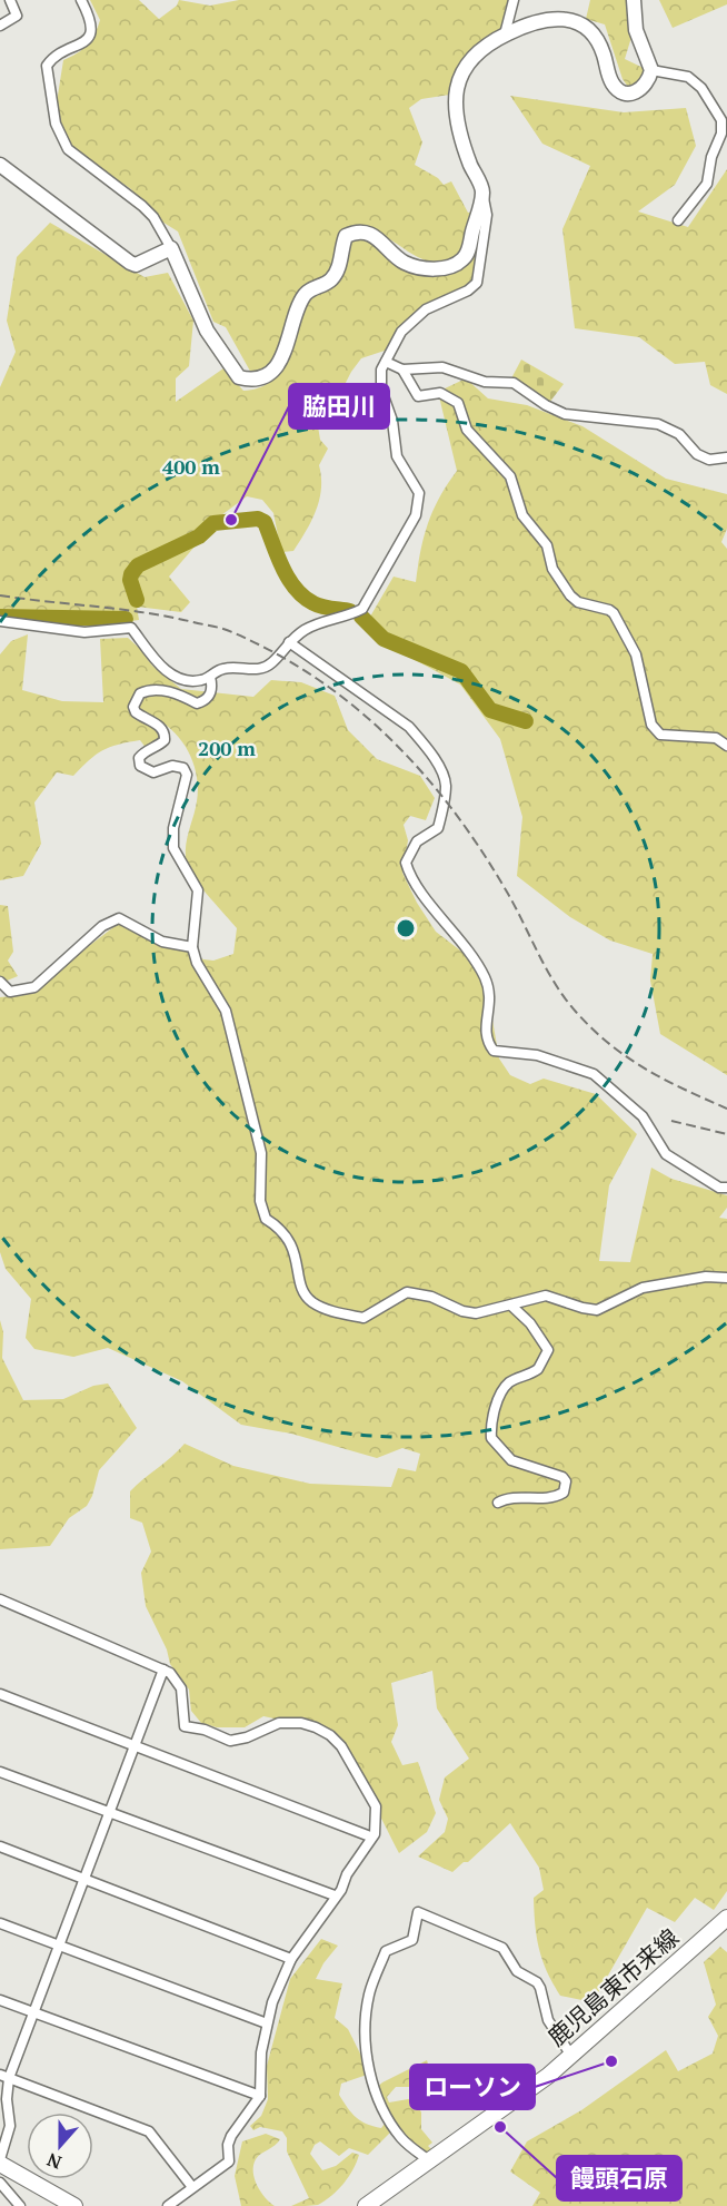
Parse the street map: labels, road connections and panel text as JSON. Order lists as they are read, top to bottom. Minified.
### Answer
{"streets":{"main road":["鹿児島東市来線"]},"places":["脇田川","ローソン","饅頭石原"],"north":"bottom","rings":["400 m","200 m"]}
